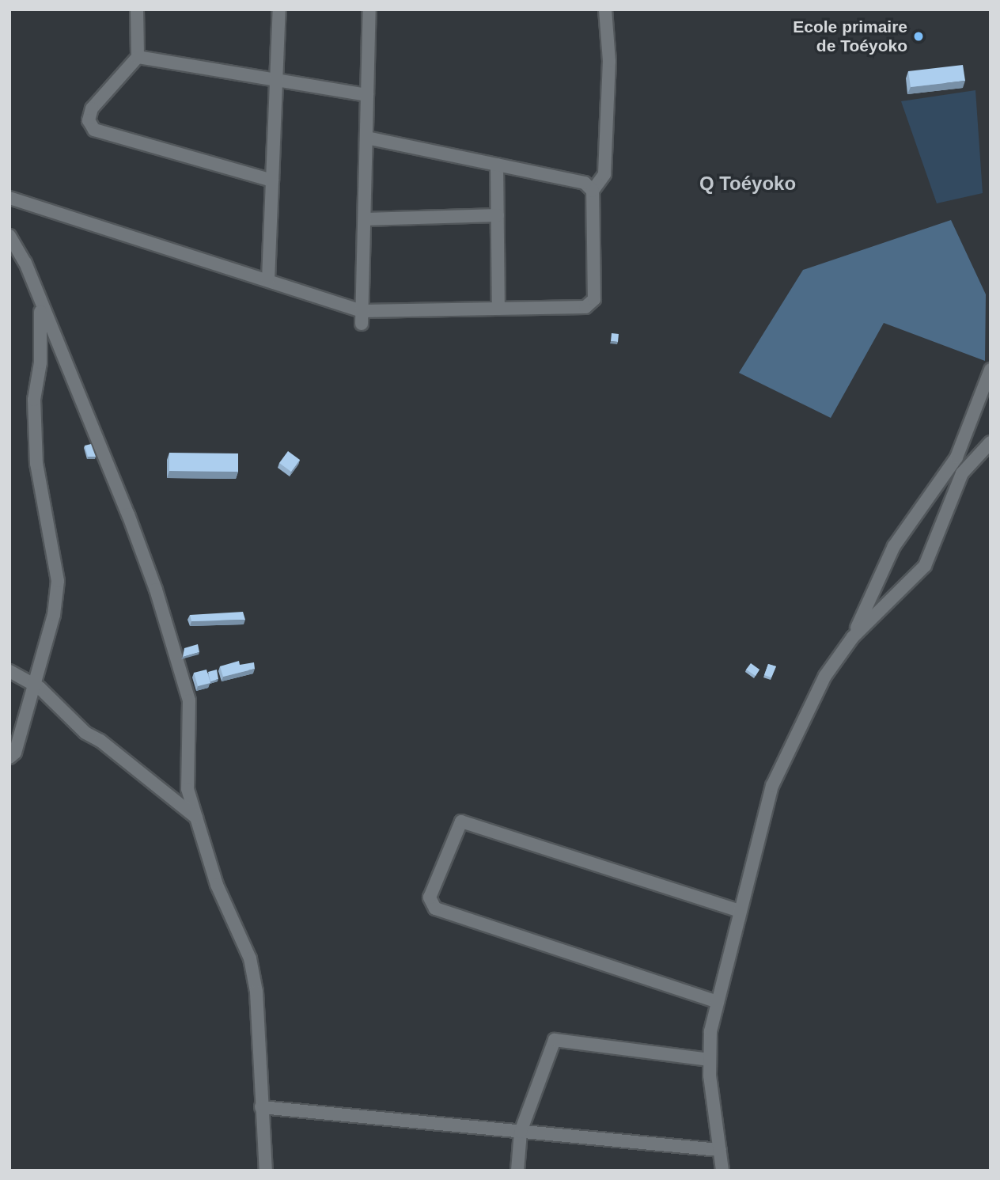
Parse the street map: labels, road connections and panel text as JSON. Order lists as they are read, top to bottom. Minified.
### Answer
{"districts":["Q Toéyoko"],"places":["Ecole primaire de Toéyoko"]}
